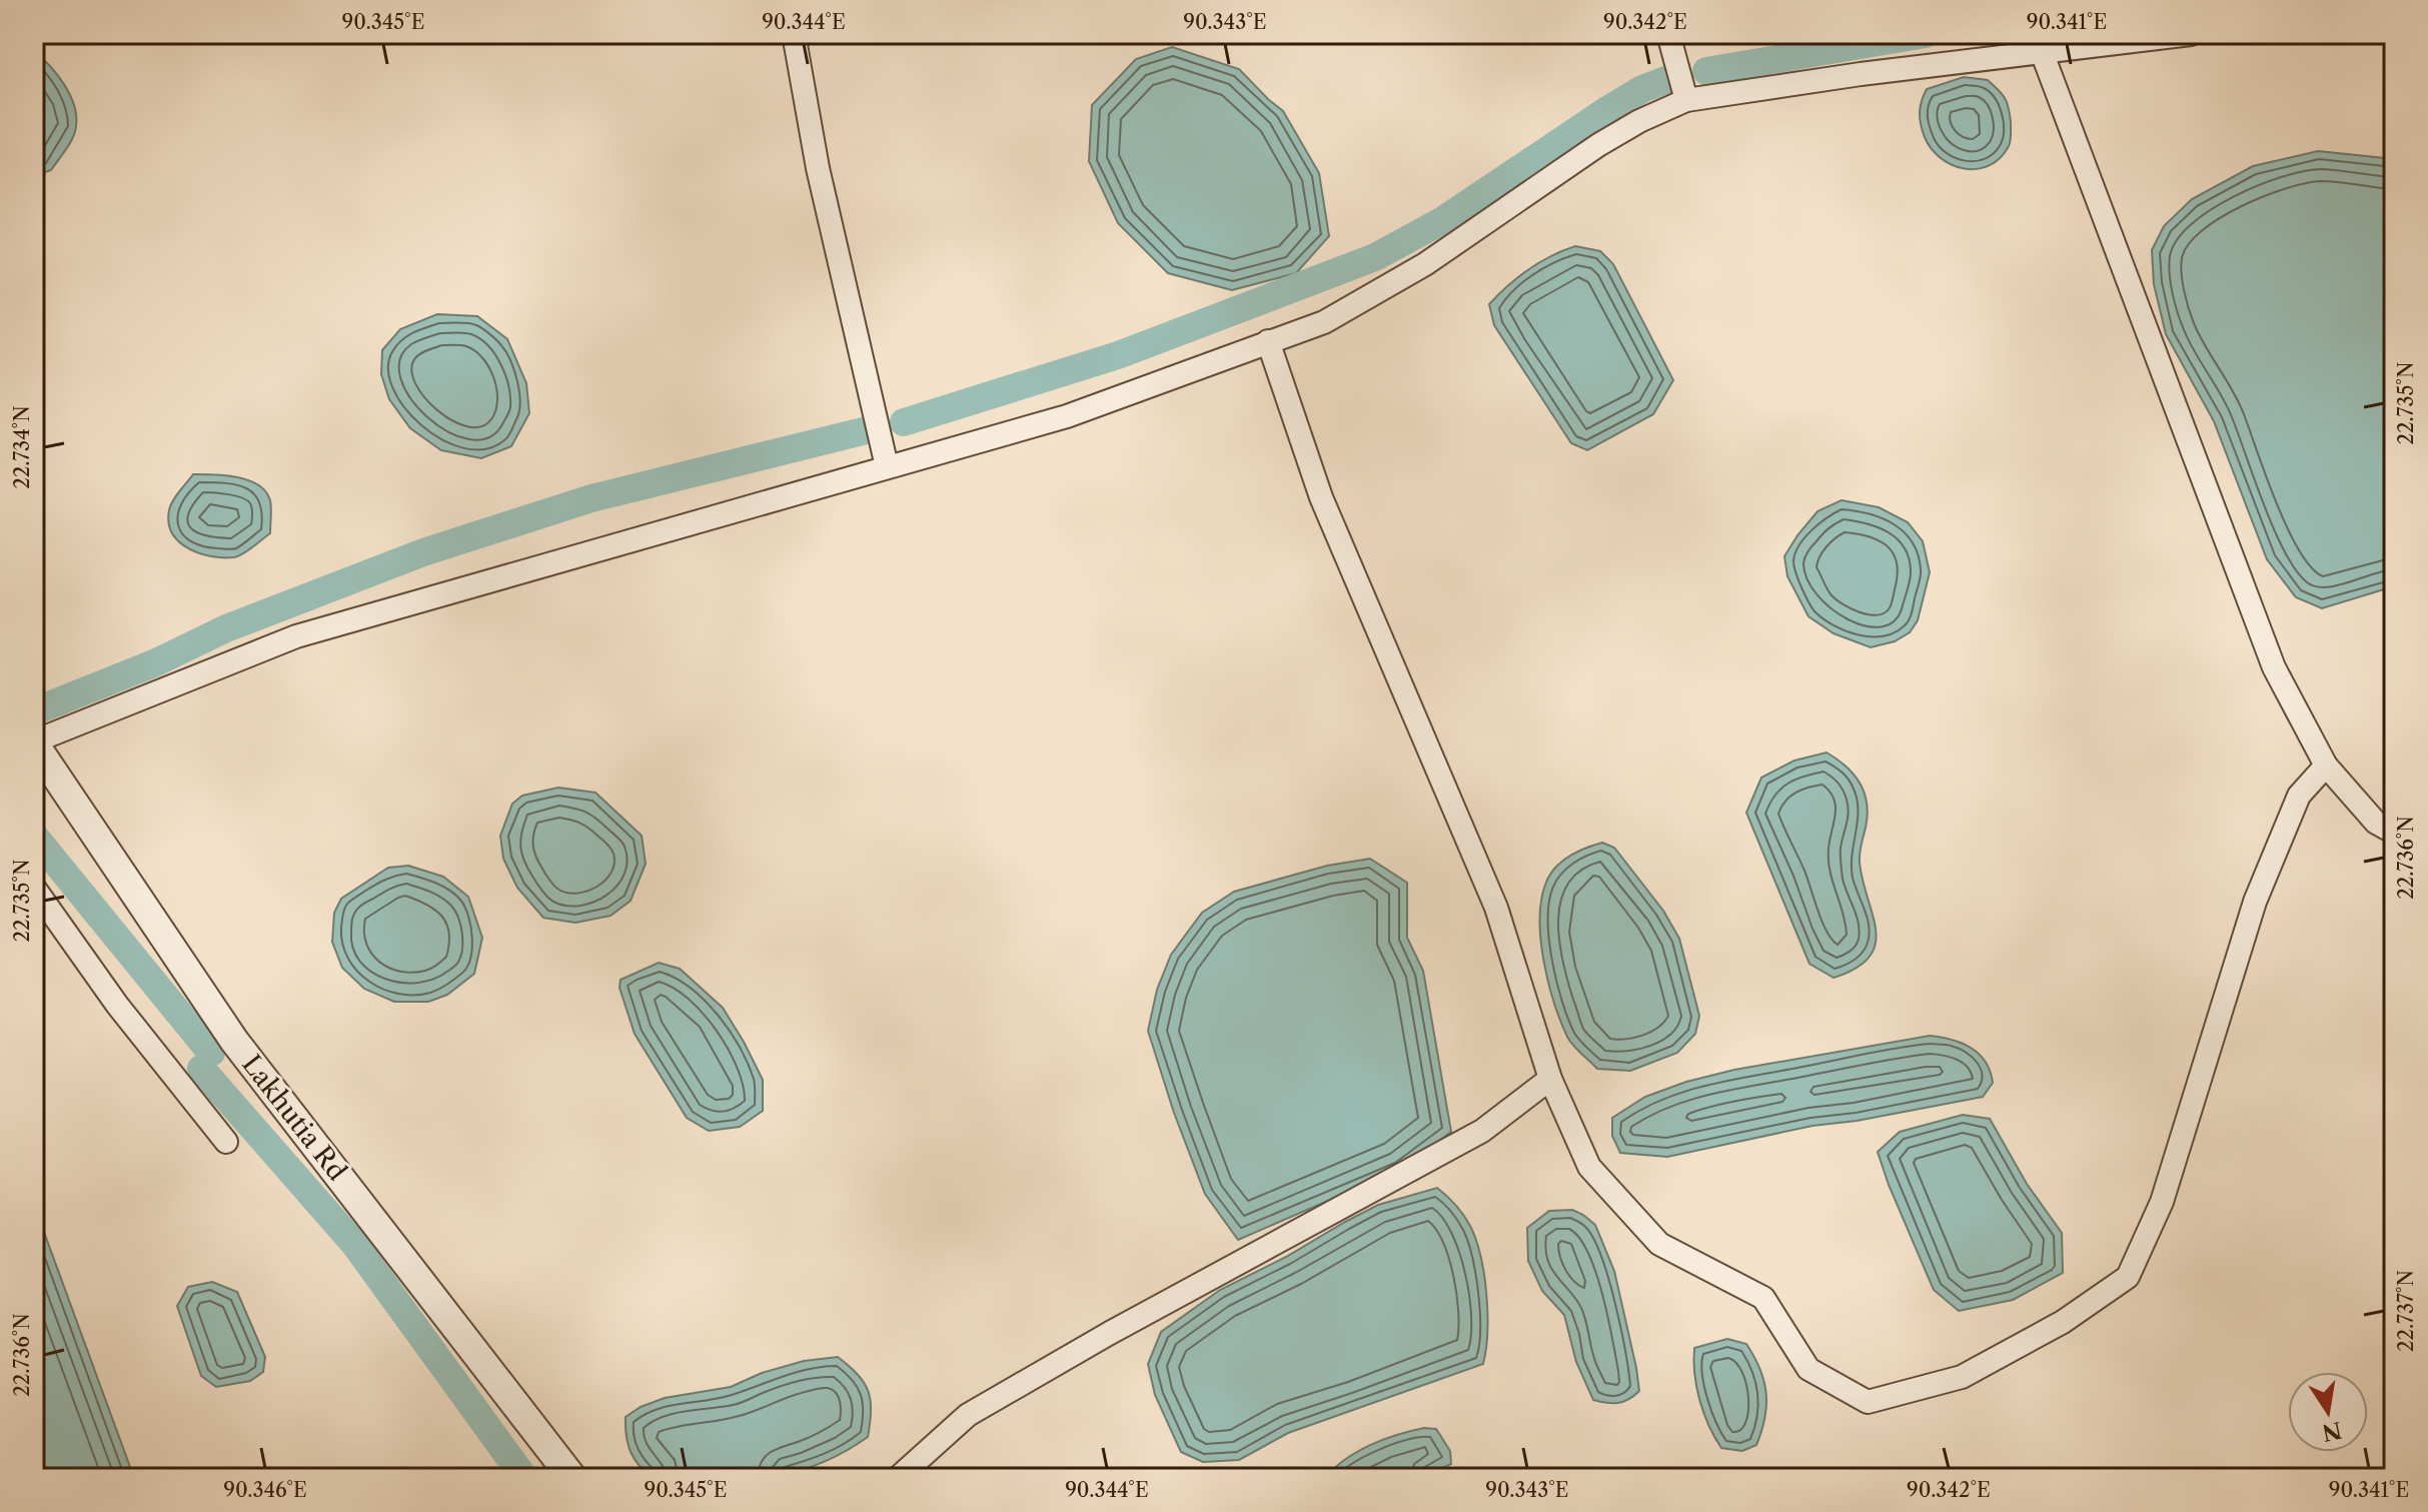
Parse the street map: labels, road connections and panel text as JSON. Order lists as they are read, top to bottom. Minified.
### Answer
{"streets":{"street":["Lakhutia Rd"]},"north":"bottom","coordinates":["90.345°E","90.344°E","90.343°E","90.342°E","90.341°E","22.735°N","22.734°N","22.736°N","22.737°N","90.346°E"]}
